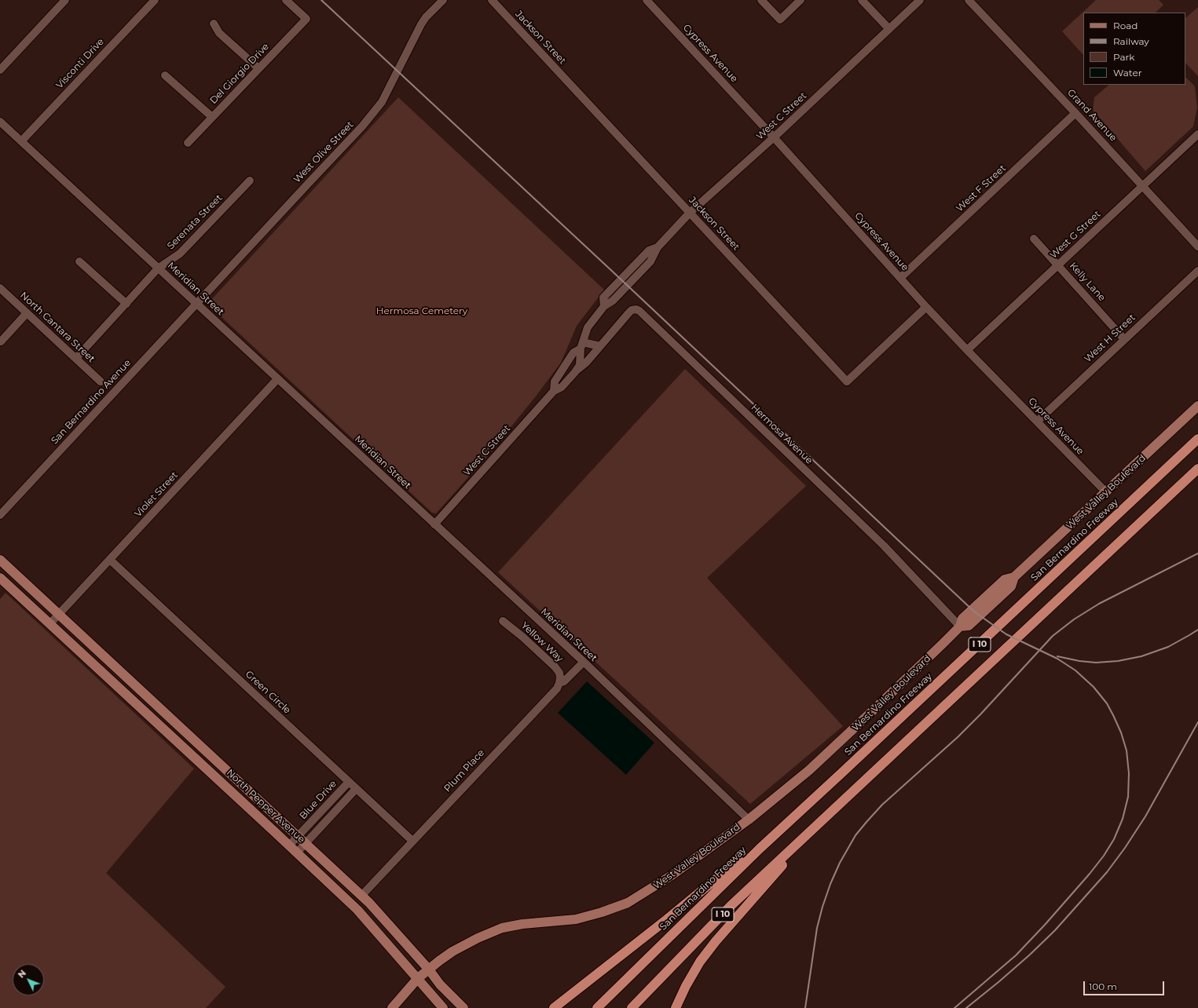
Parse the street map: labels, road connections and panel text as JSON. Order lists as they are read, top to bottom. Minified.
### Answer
{"streets":{"highway":["San Bernardino Freeway","I 10"],"main road":["West Valley Boulevard","North Pepper Avenue"],"street":["Jackson Street","Cypress Avenue","Visconti Drive","Del Giorgio Drive","Grand Avenue","West C Street","West Olive Street","West F Street","Serenata Street","West G Street","Kelly Lane","Meridian Street","North Cantara Street","West H Street","San Bernardino Avenue","Hermosa Avenue","Violet Street","Yellow Way","Green Circle","Plum Place","Blue Drive"]},"crossings":[["Jackson Street","Cypress Avenue"],["Jackson Street","West C Street"],["Cypress Avenue","West C Street"],["Cypress Avenue","West F Street"],["Cypress Avenue","West G Street"],["Cypress Avenue","West H Street"],["Cypress Avenue","West Valley Boulevard"],["Visconti Drive","Meridian Street"],["Grand Avenue","West F Street"],["Grand Avenue","West G Street"],["West C Street","Meridian Street"],["West Olive Street","Meridian Street"],["West Olive Street","San Bernardino Avenue"],["Serenata Street","Meridian Street"],["Serenata Street","North Cantara Street"],["West G Street","Kelly Lane"],["Kelly Lane","West H Street"],["Meridian Street","San Bernardino Avenue"],["Meridian Street","West Valley Boulevard"],["Meridian Street","Violet Street"],["Meridian Street","Plum Place"],["Hermosa Avenue","West Valley Boulevard"],["West Valley Boulevard","North Pepper Avenue"],["Violet Street","Green Circle"],["Violet Street","North Pepper Avenue"],["Yellow Way","Plum Place"],["Green Circle","Plum Place"],["Green Circle","Blue Drive"],["Plum Place","North Pepper Avenue"],["Blue Drive","North Pepper Avenue"]],"parks":["Hermosa Cemetery"],"legend":["Road","Railway","Park","Water"],"scale_bar":"100 m","north":"top left"}
